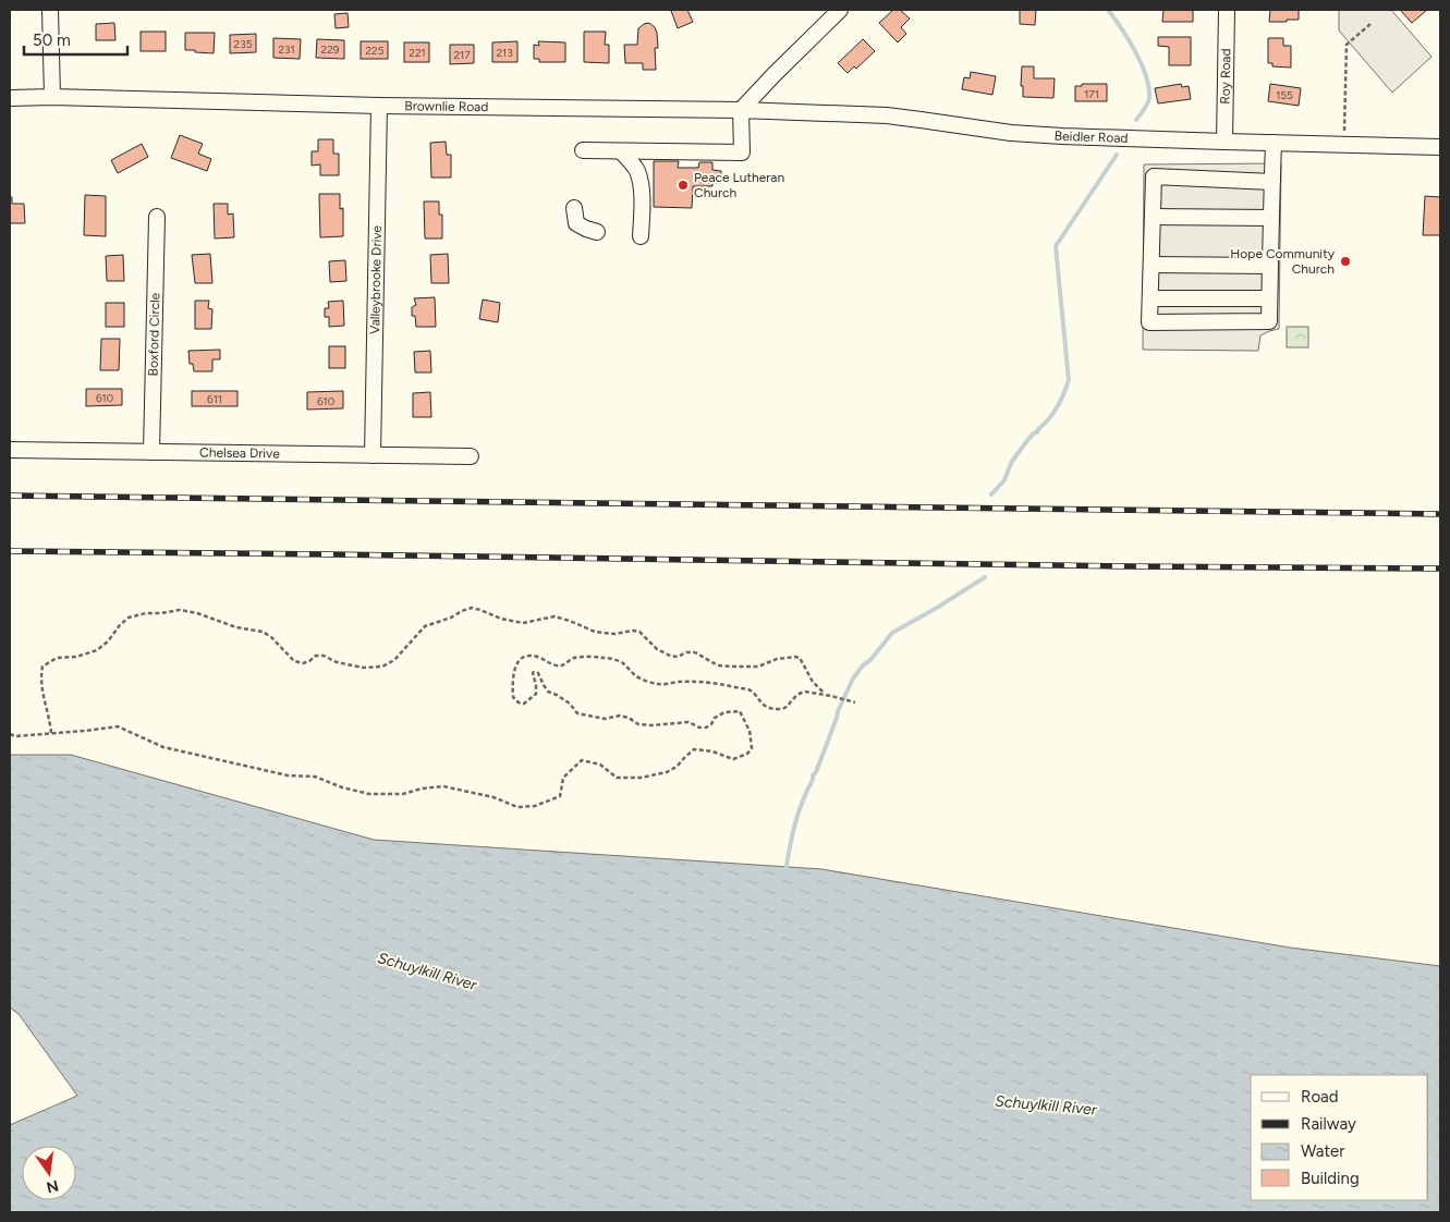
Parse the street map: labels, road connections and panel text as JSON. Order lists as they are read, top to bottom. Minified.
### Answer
{"streets":{"street":["Roy Road","Brownlie Road","Beidler Road","Valleybrooke Drive","Boxford Circle","Chelsea Drive"]},"crossings":[["Roy Road","Beidler Road"],["Brownlie Road","Beidler Road"],["Brownlie Road","Valleybrooke Drive"],["Valleybrooke Drive","Chelsea Drive"],["Boxford Circle","Chelsea Drive"]],"water":["Schuylkill River"],"places":["Peace Lutheran Church","Hope Community Church"],"house_numbers":["235","231","229","225","221","213","217","171","155","610","611","610"],"legend":["Road","Railway","Water","Building"],"scale_bar":"50 m","north":"bottom"}
